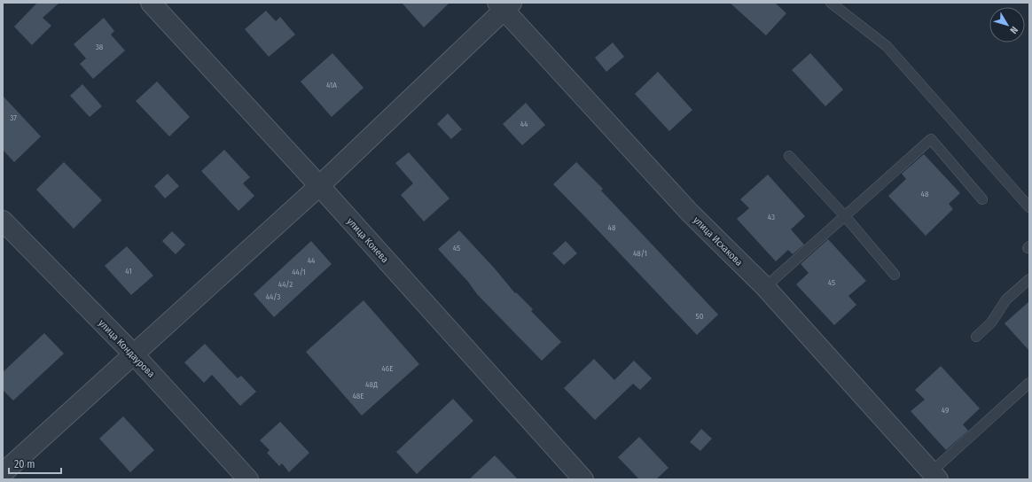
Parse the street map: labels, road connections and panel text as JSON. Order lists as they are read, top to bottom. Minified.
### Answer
{"streets":{"street":["улица Конева","улица Исхакова","улица Кондаурова"]},"house_numbers":["38","41А","37","44","48","43","48","45","48/1","44","41","44/1","45","44/2","44/3","50","46Е","48Д","48Е","49"],"scale_bar":"20 m","north":"bottom right"}
